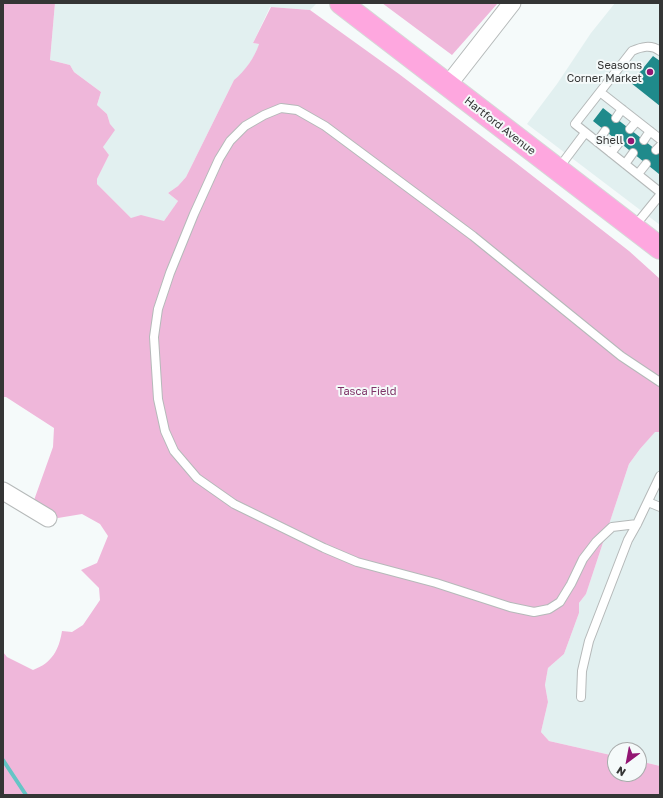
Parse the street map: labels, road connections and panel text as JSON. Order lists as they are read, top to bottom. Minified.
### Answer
{"streets":{"highway":["Hartford Avenue"]},"parks":["Tasca Field"],"places":["Seasons Corner Market","Shell"],"north":"bottom left"}
